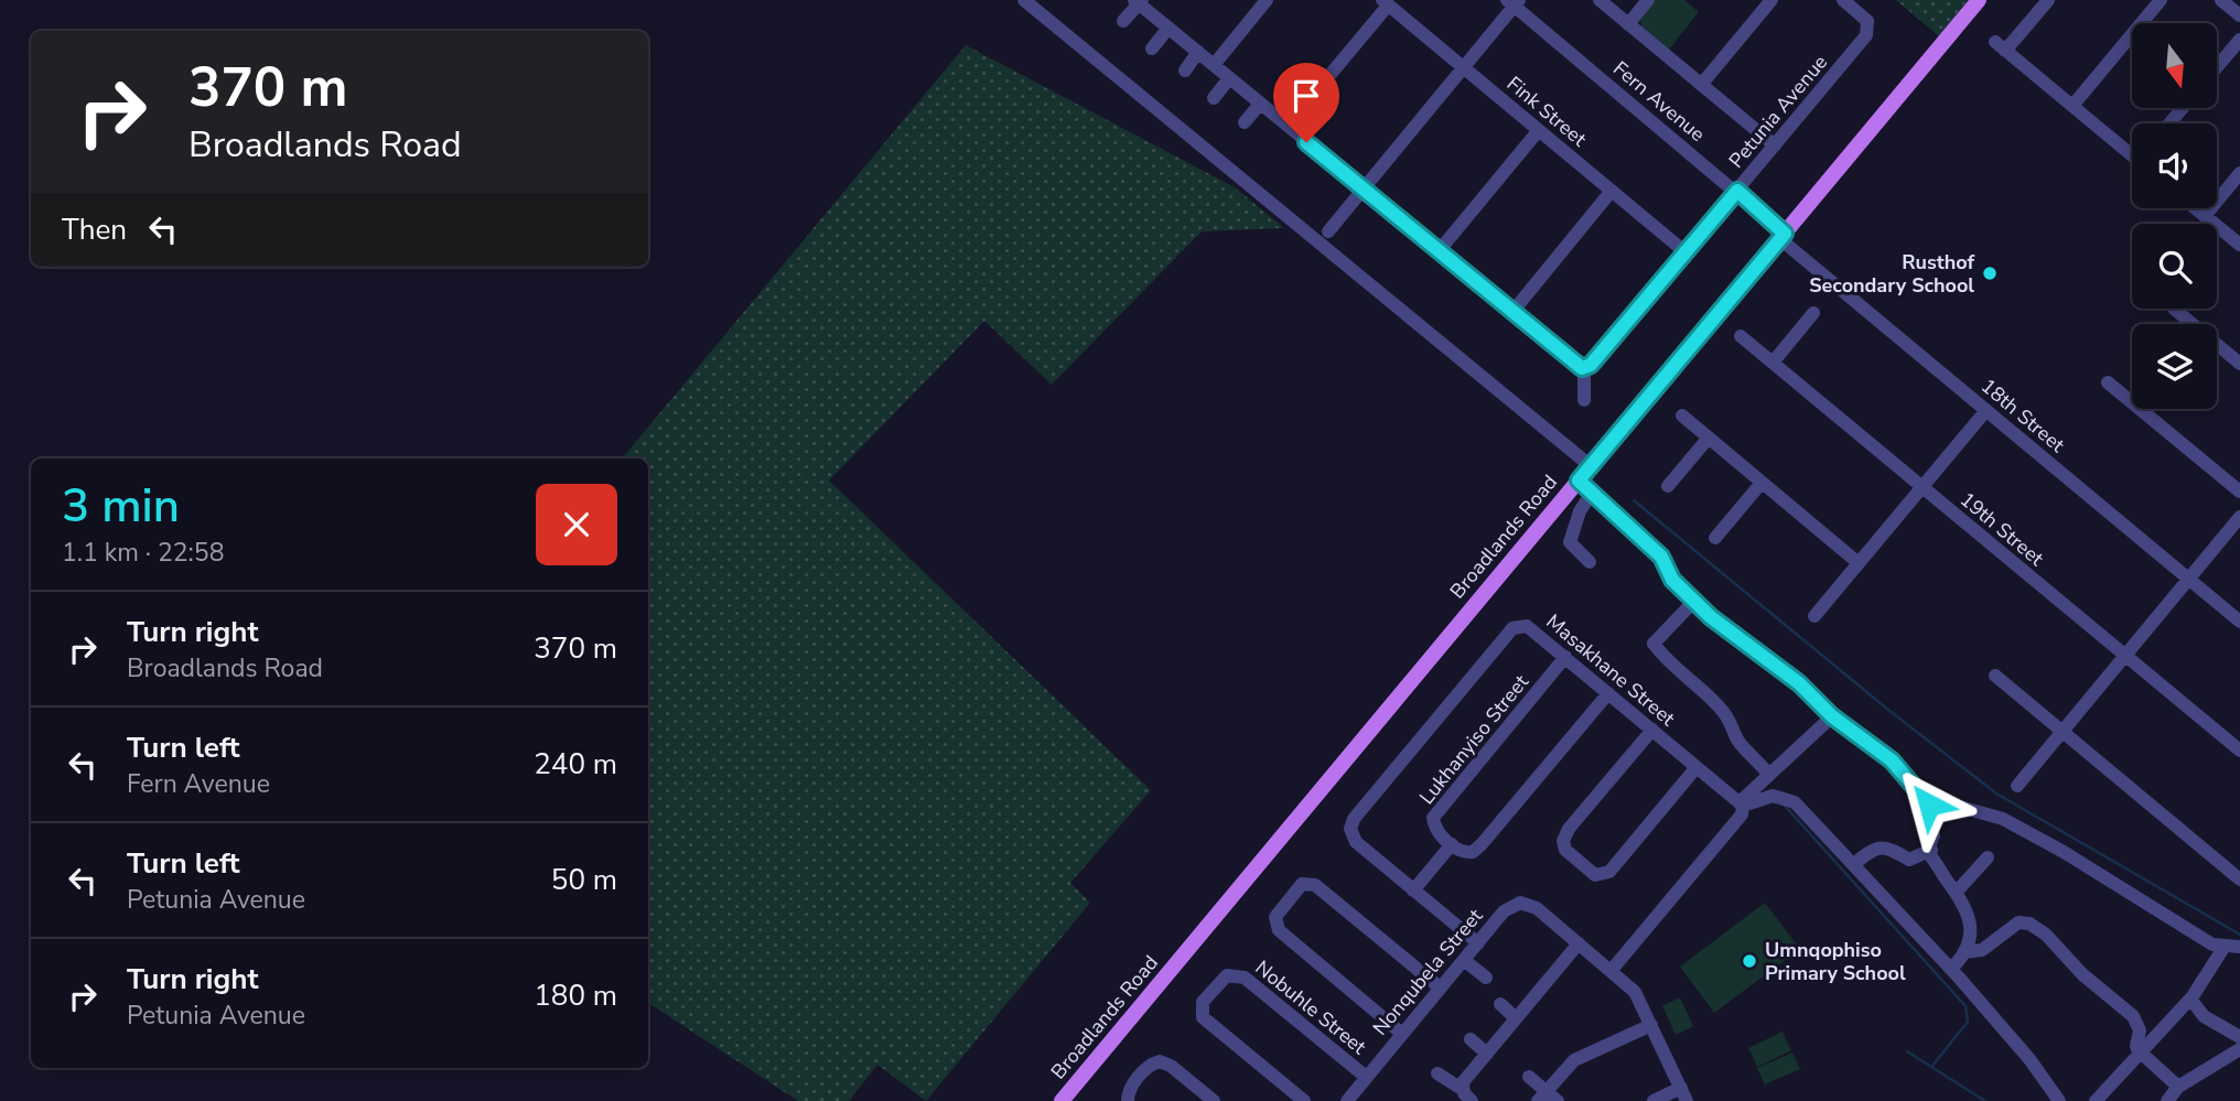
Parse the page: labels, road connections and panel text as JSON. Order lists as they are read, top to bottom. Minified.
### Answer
{"streets":{"main road":["Broadlands Road"],"street":["Fern Avenue","Fink Street","Petunia Avenue","18th Street","19th Street","Masakhane Street","Lukhanyiso Street","Nonqubela Street","Nobuhle Street"]},"crossings":[["Fern Avenue","Petunia Avenue"],["Fern Avenue","18th Street"],["Fern Avenue","Broadlands Road"],["Fink Street","Petunia Avenue"],["18th Street","Broadlands Road"],["Masakhane Street","Lukhanyiso Street"],["Masakhane Street","Nonqubela Street"],["Nonqubela Street","Nobuhle Street"]],"places":["Rusthof Secondary School","Umnqophiso Primary School"],"north":"bottom","page":{"turn":["370 m","Broadlands Road"],"then":"Then","heading":["3 min","1.1 km · 22:58"],"list":[{"name":"Turn right","note":"Broadlands Road","value":"370 m"},{"name":"Turn left","note":"Fern Avenue","value":"240 m"},{"name":"Turn left","note":"Petunia Avenue","value":"50 m"},{"name":"Turn right","note":"Petunia Avenue","value":"180 m"}]}}
